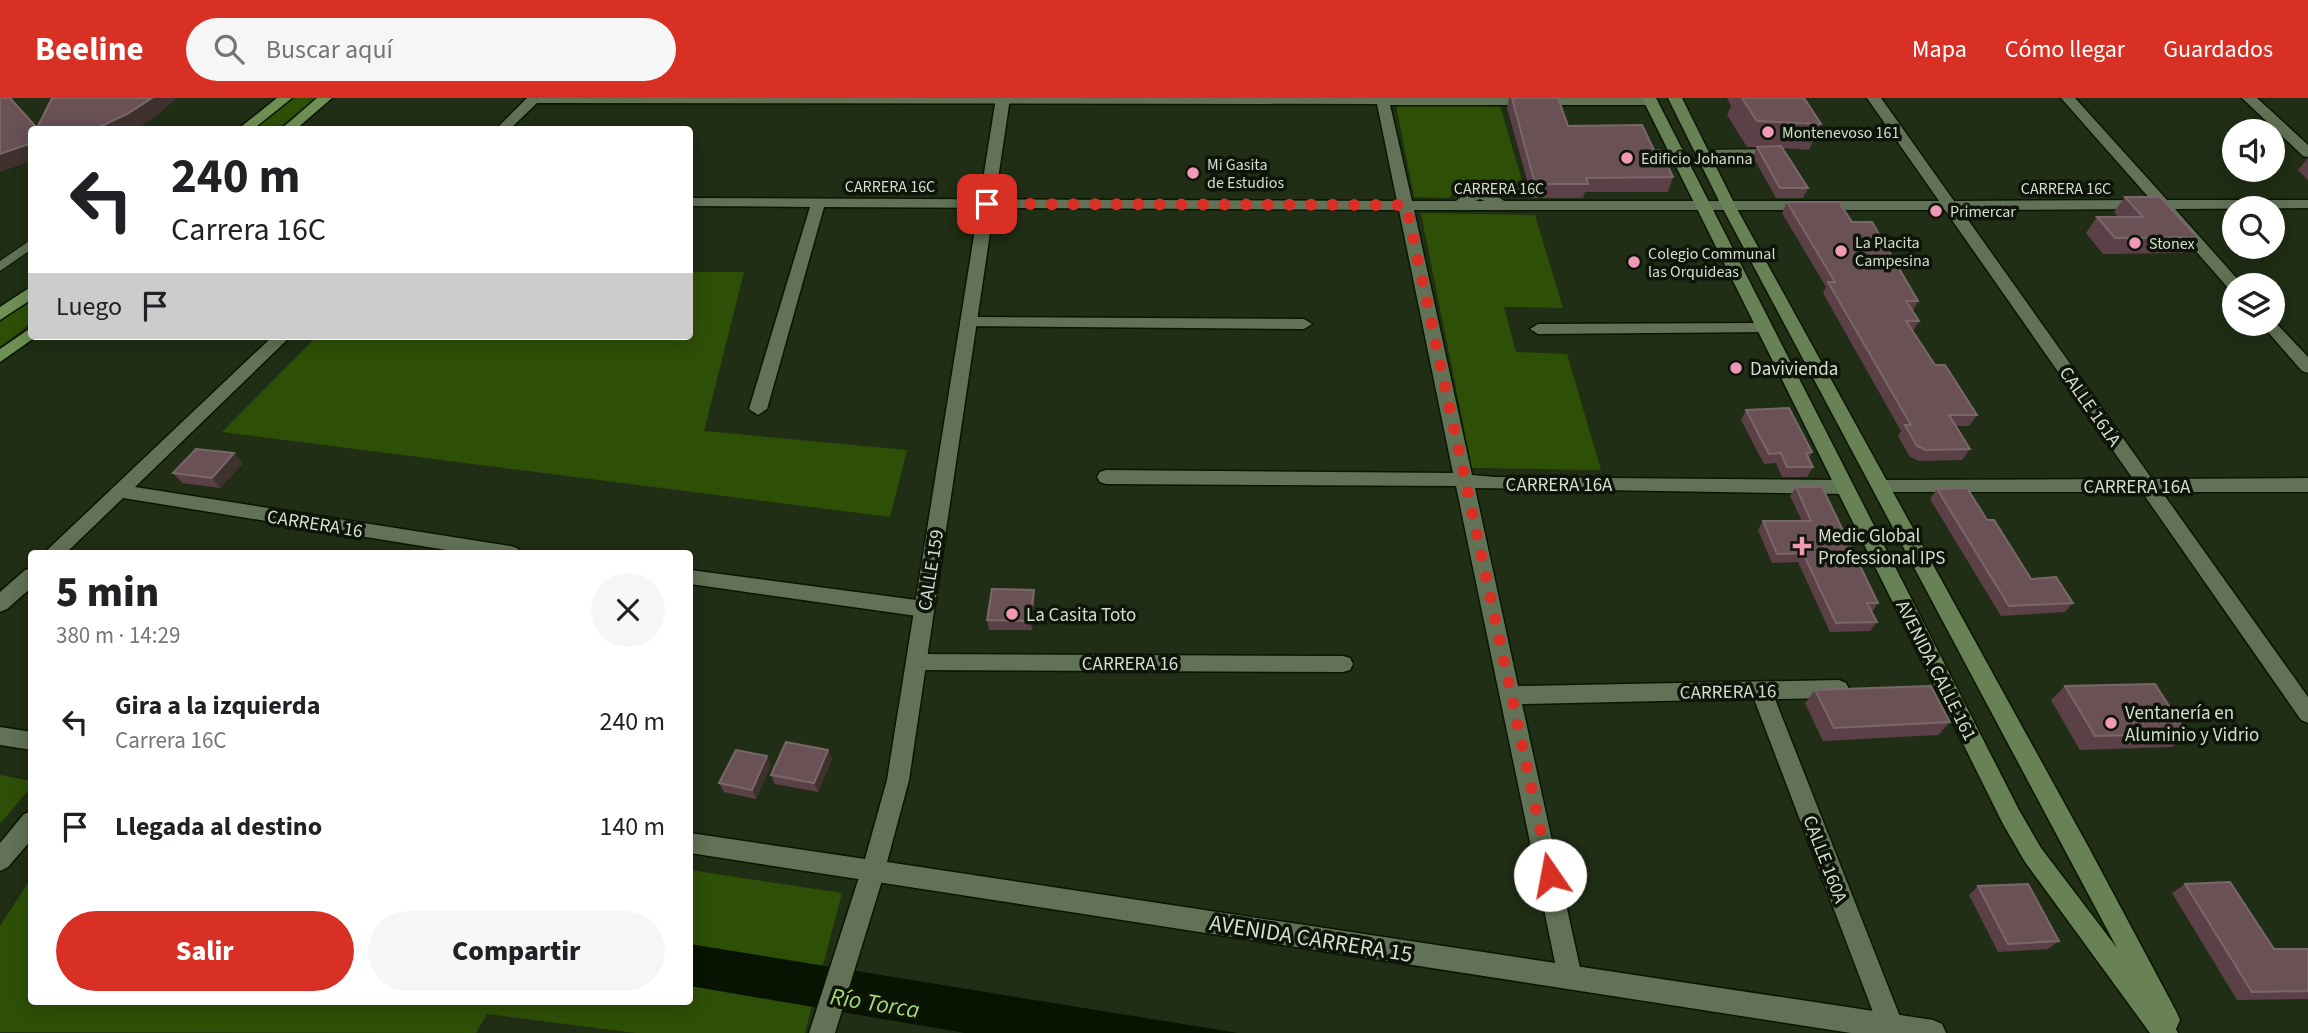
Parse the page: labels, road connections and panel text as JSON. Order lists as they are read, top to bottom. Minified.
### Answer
{"streets":{"main road":["AVENIDA CALLE 161"],"street":["CARRERA 16C","CALLE 161A","CARRERA 16A","CARRERA 16","CALLE 159","CALLE 160A","AVENIDA CARRERA 15"]},"crossings":[["CARRERA 16C","CALLE 161A"],["CARRERA 16C","CALLE 159"],["CARRERA 16C","AVENIDA CALLE 161"],["CALLE 161A","CARRERA 16A"],["CARRERA 16A","AVENIDA CALLE 161"],["CARRERA 16","CALLE 159"],["CARRERA 16","CALLE 160A"],["CALLE 159","AVENIDA CARRERA 15"],["CALLE 160A","AVENIDA CARRERA 15"]],"water":["Río Torca"],"places":{"other":["Montenevoso 161","Edificio Johanna","Mi Gasita de Estudios","Primercar","Stonex","La Placita Campesina","Colegio Communal las Orquideas","Davivienda","La Casita Toto","Ventanería en Aluminio y Vidrio"],"health":["Medic Global Professional IPS"]},"page":{"header":"Beeline","search":"Buscar aquí","nav":["Mapa","Cómo llegar","Guardados"],"turn":["240 m","Carrera 16C"],"then":"Luego","heading":["5 min","380 m · 14:29"],"list":[{"name":"Gira a la izquierda","note":"Carrera 16C","value":"240 m"},{"name":"Llegada al destino","value":"140 m"}],"buttons":["Salir","Compartir"]}}
